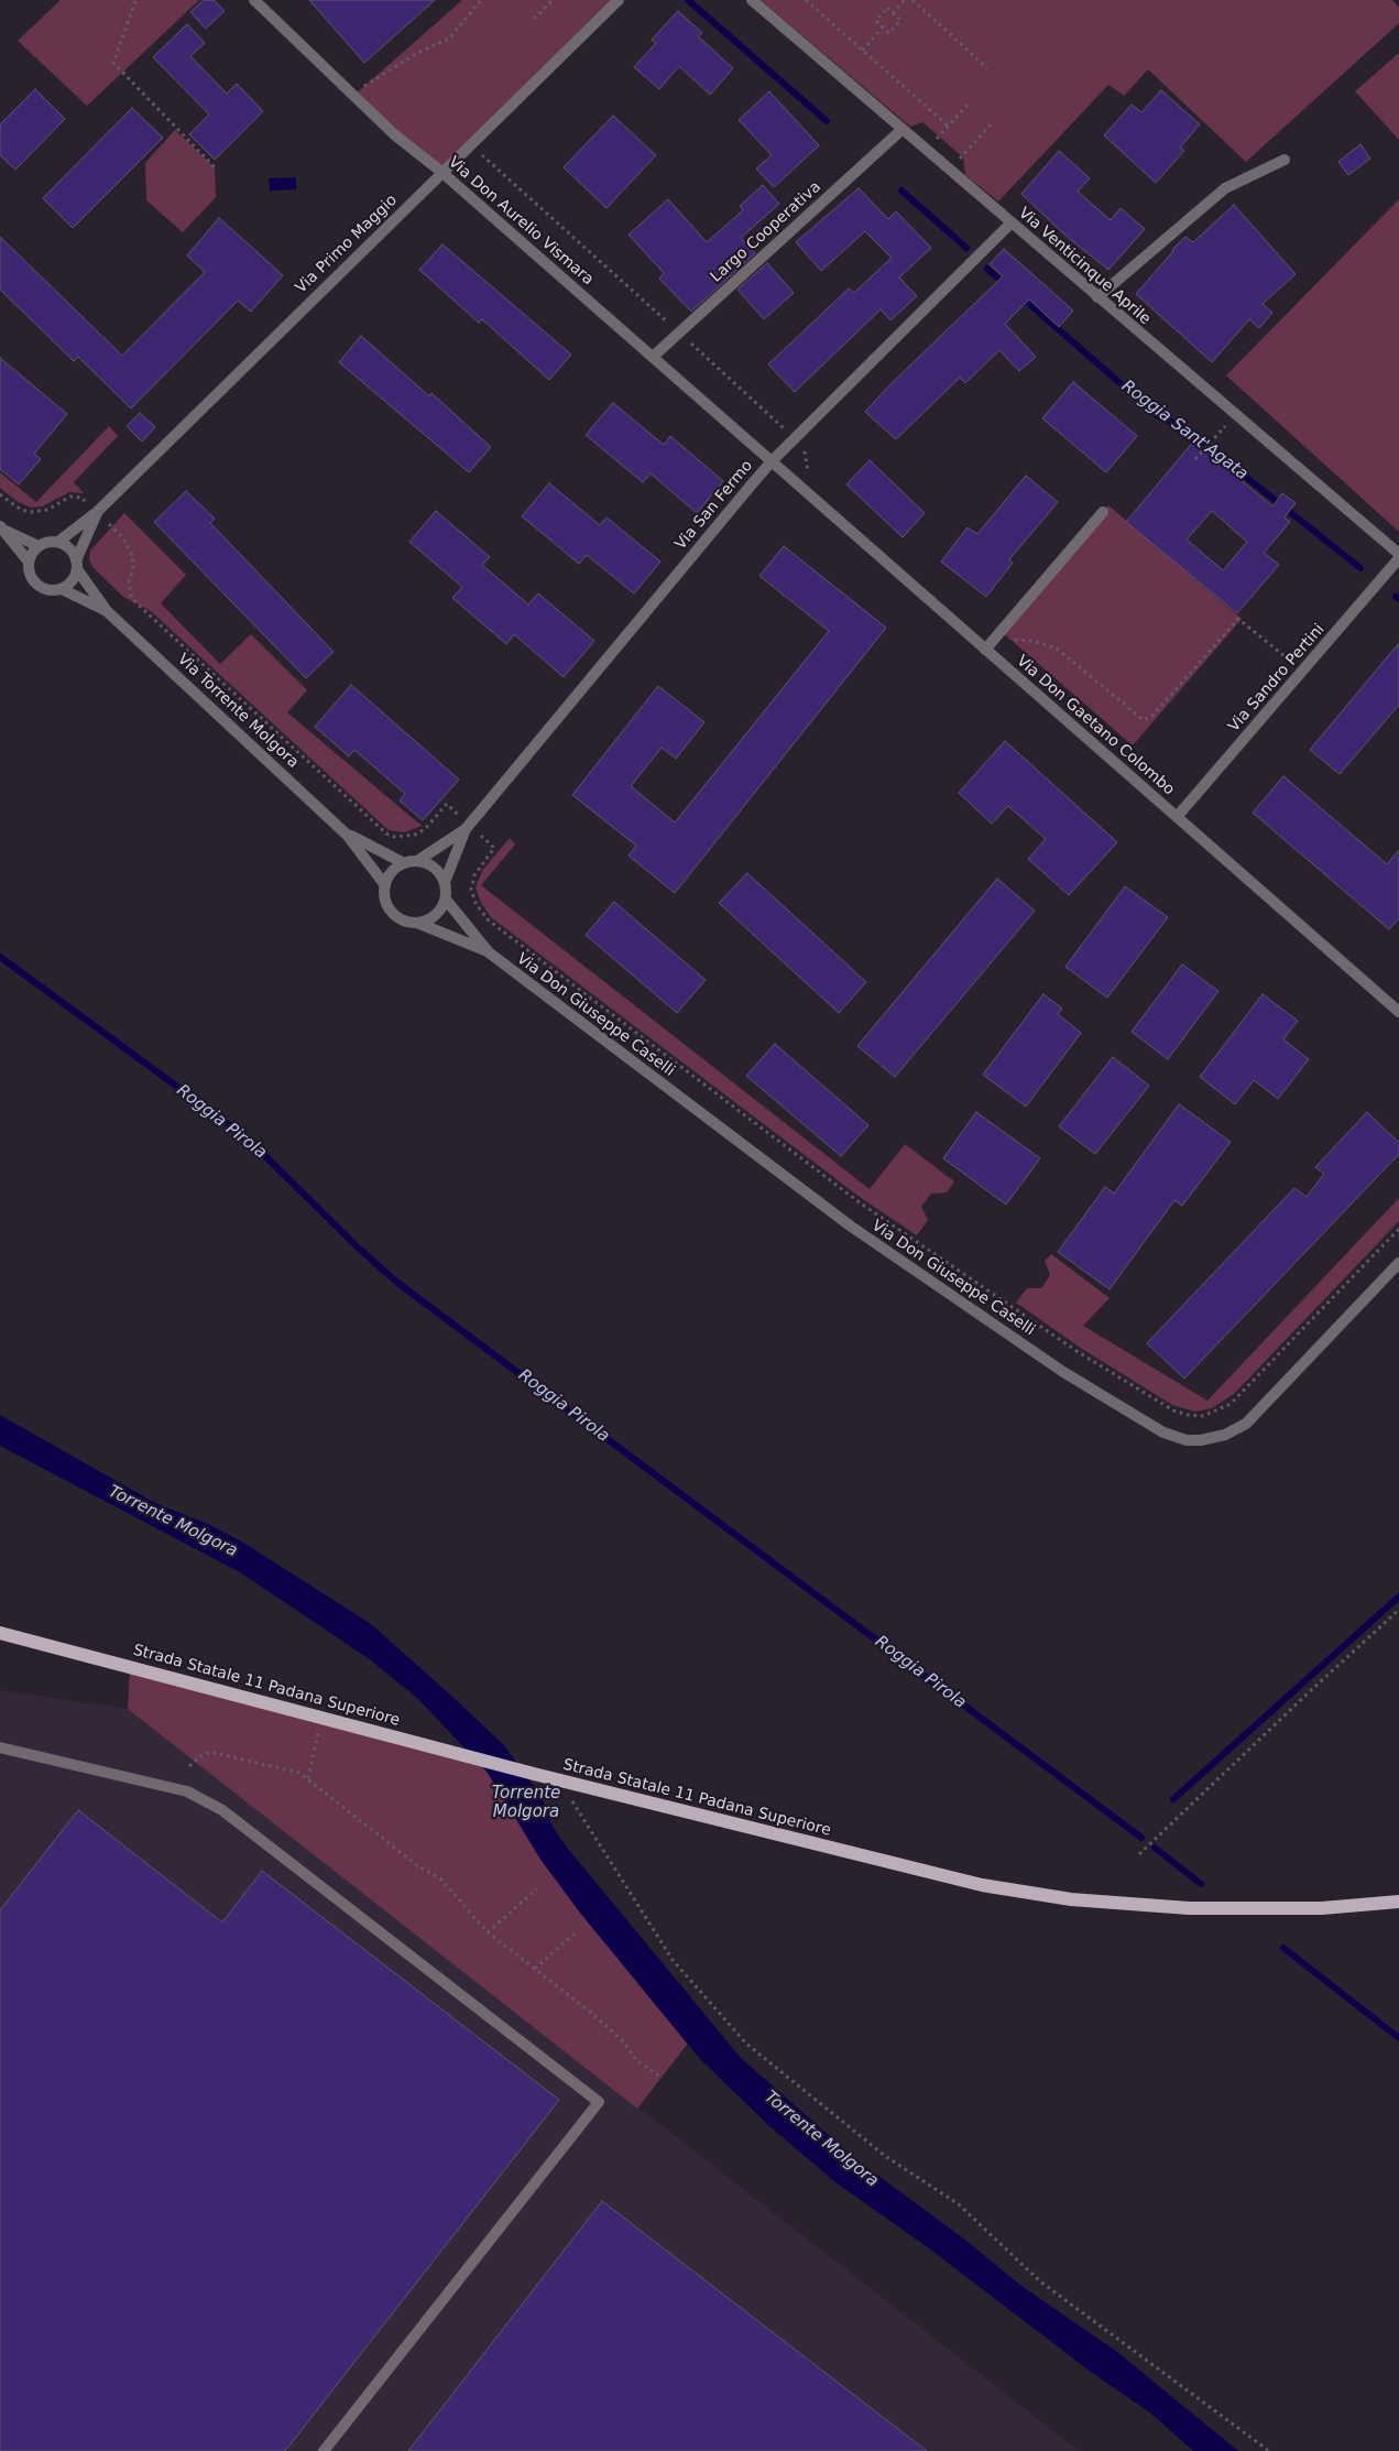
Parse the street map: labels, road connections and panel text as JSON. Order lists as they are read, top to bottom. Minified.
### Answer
{"streets":{"main road":["Strada Statale 11 Padana Superiore"],"street":["Via Don Aurelio Vismara","Largo Cooperativa","Via Primo Maggio","Via Venticinque Aprile","Via San Fermo","Via Sandro Pertini","Via Torrente Molgora","Via Don Gaetano Colombo","Via Don Giuseppe Caselli"]},"crossings":[["Via Don Aurelio Vismara","Largo Cooperativa"],["Via Don Aurelio Vismara","Via Primo Maggio"],["Via Don Aurelio Vismara","Via San Fermo"],["Via Don Aurelio Vismara","Via Don Gaetano Colombo"],["Largo Cooperativa","Via Venticinque Aprile"],["Via Primo Maggio","Via Torrente Molgora"],["Via Venticinque Aprile","Via San Fermo"],["Via Venticinque Aprile","Via Sandro Pertini"],["Via San Fermo","Via Don Gaetano Colombo"],["Via Sandro Pertini","Via Don Gaetano Colombo"],["Via Torrente Molgora","Via Don Giuseppe Caselli"]],"water":["Roggia Sant'Agata","Roggia Pirola","Torrente Molgora"]}
